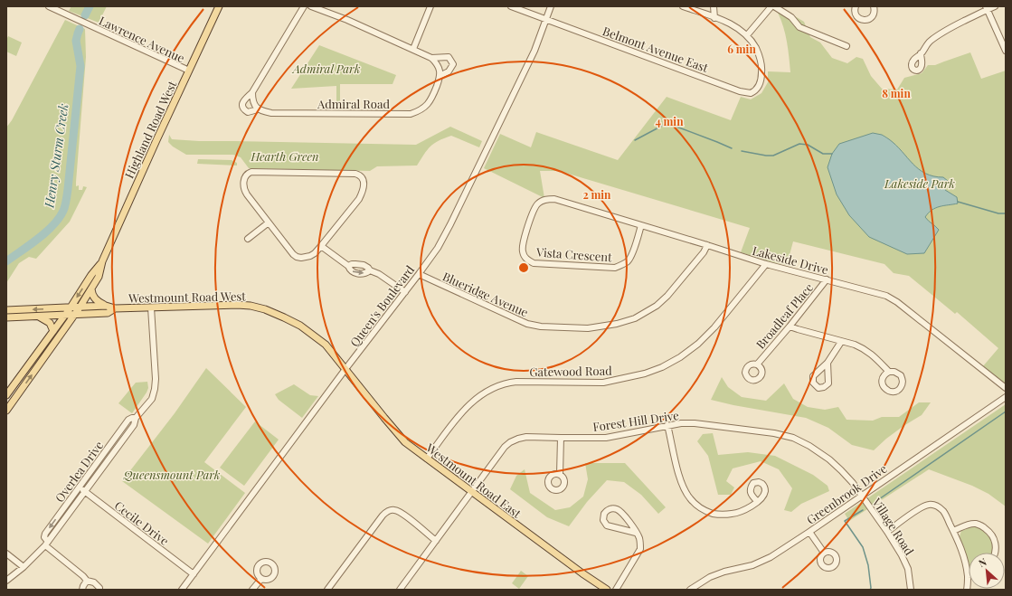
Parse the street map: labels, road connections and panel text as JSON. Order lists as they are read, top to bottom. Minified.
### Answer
{"streets":{"main road":["Highland Road West","Westmount Road West","Westmount Road East"],"street":["Lawrence Avenue","Belmont Avenue East","Admiral Road","Vista Crescent","Lakeside Drive","Blueridge Avenue","Queen's Boulevard","Broadleaf Place","Gatewood Road","Forest Hill Drive","Overlea Drive","Greenbrook Drive","Cecile Drive","Village Road"]},"crossings":[["Lawrence Avenue","Highland Road West"],["Belmont Avenue East","Queen's Boulevard"],["Highland Road West","Westmount Road West"],["Vista Crescent","Lakeside Drive"],["Lakeside Drive","Blueridge Avenue"],["Lakeside Drive","Broadleaf Place"],["Lakeside Drive","Gatewood Road"],["Blueridge Avenue","Queen's Boulevard"],["Westmount Road West","Queen's Boulevard"],["Westmount Road West","Overlea Drive"],["Westmount Road West","Westmount Road East"],["Queen's Boulevard","Westmount Road East"],["Queen's Boulevard","Cecile Drive"],["Gatewood Road","Westmount Road East"],["Forest Hill Drive","Westmount Road East"],["Forest Hill Drive","Greenbrook Drive"],["Forest Hill Drive","Village Road"],["Overlea Drive","Cecile Drive"],["Greenbrook Drive","Village Road"]],"water":["Henry Sturm Creek"],"parks":["Admiral Park","Hearth Green","Lakeside Park","Queensmount Park"],"north":"top left","rings":["6 min","8 min","4 min","2 min"]}
